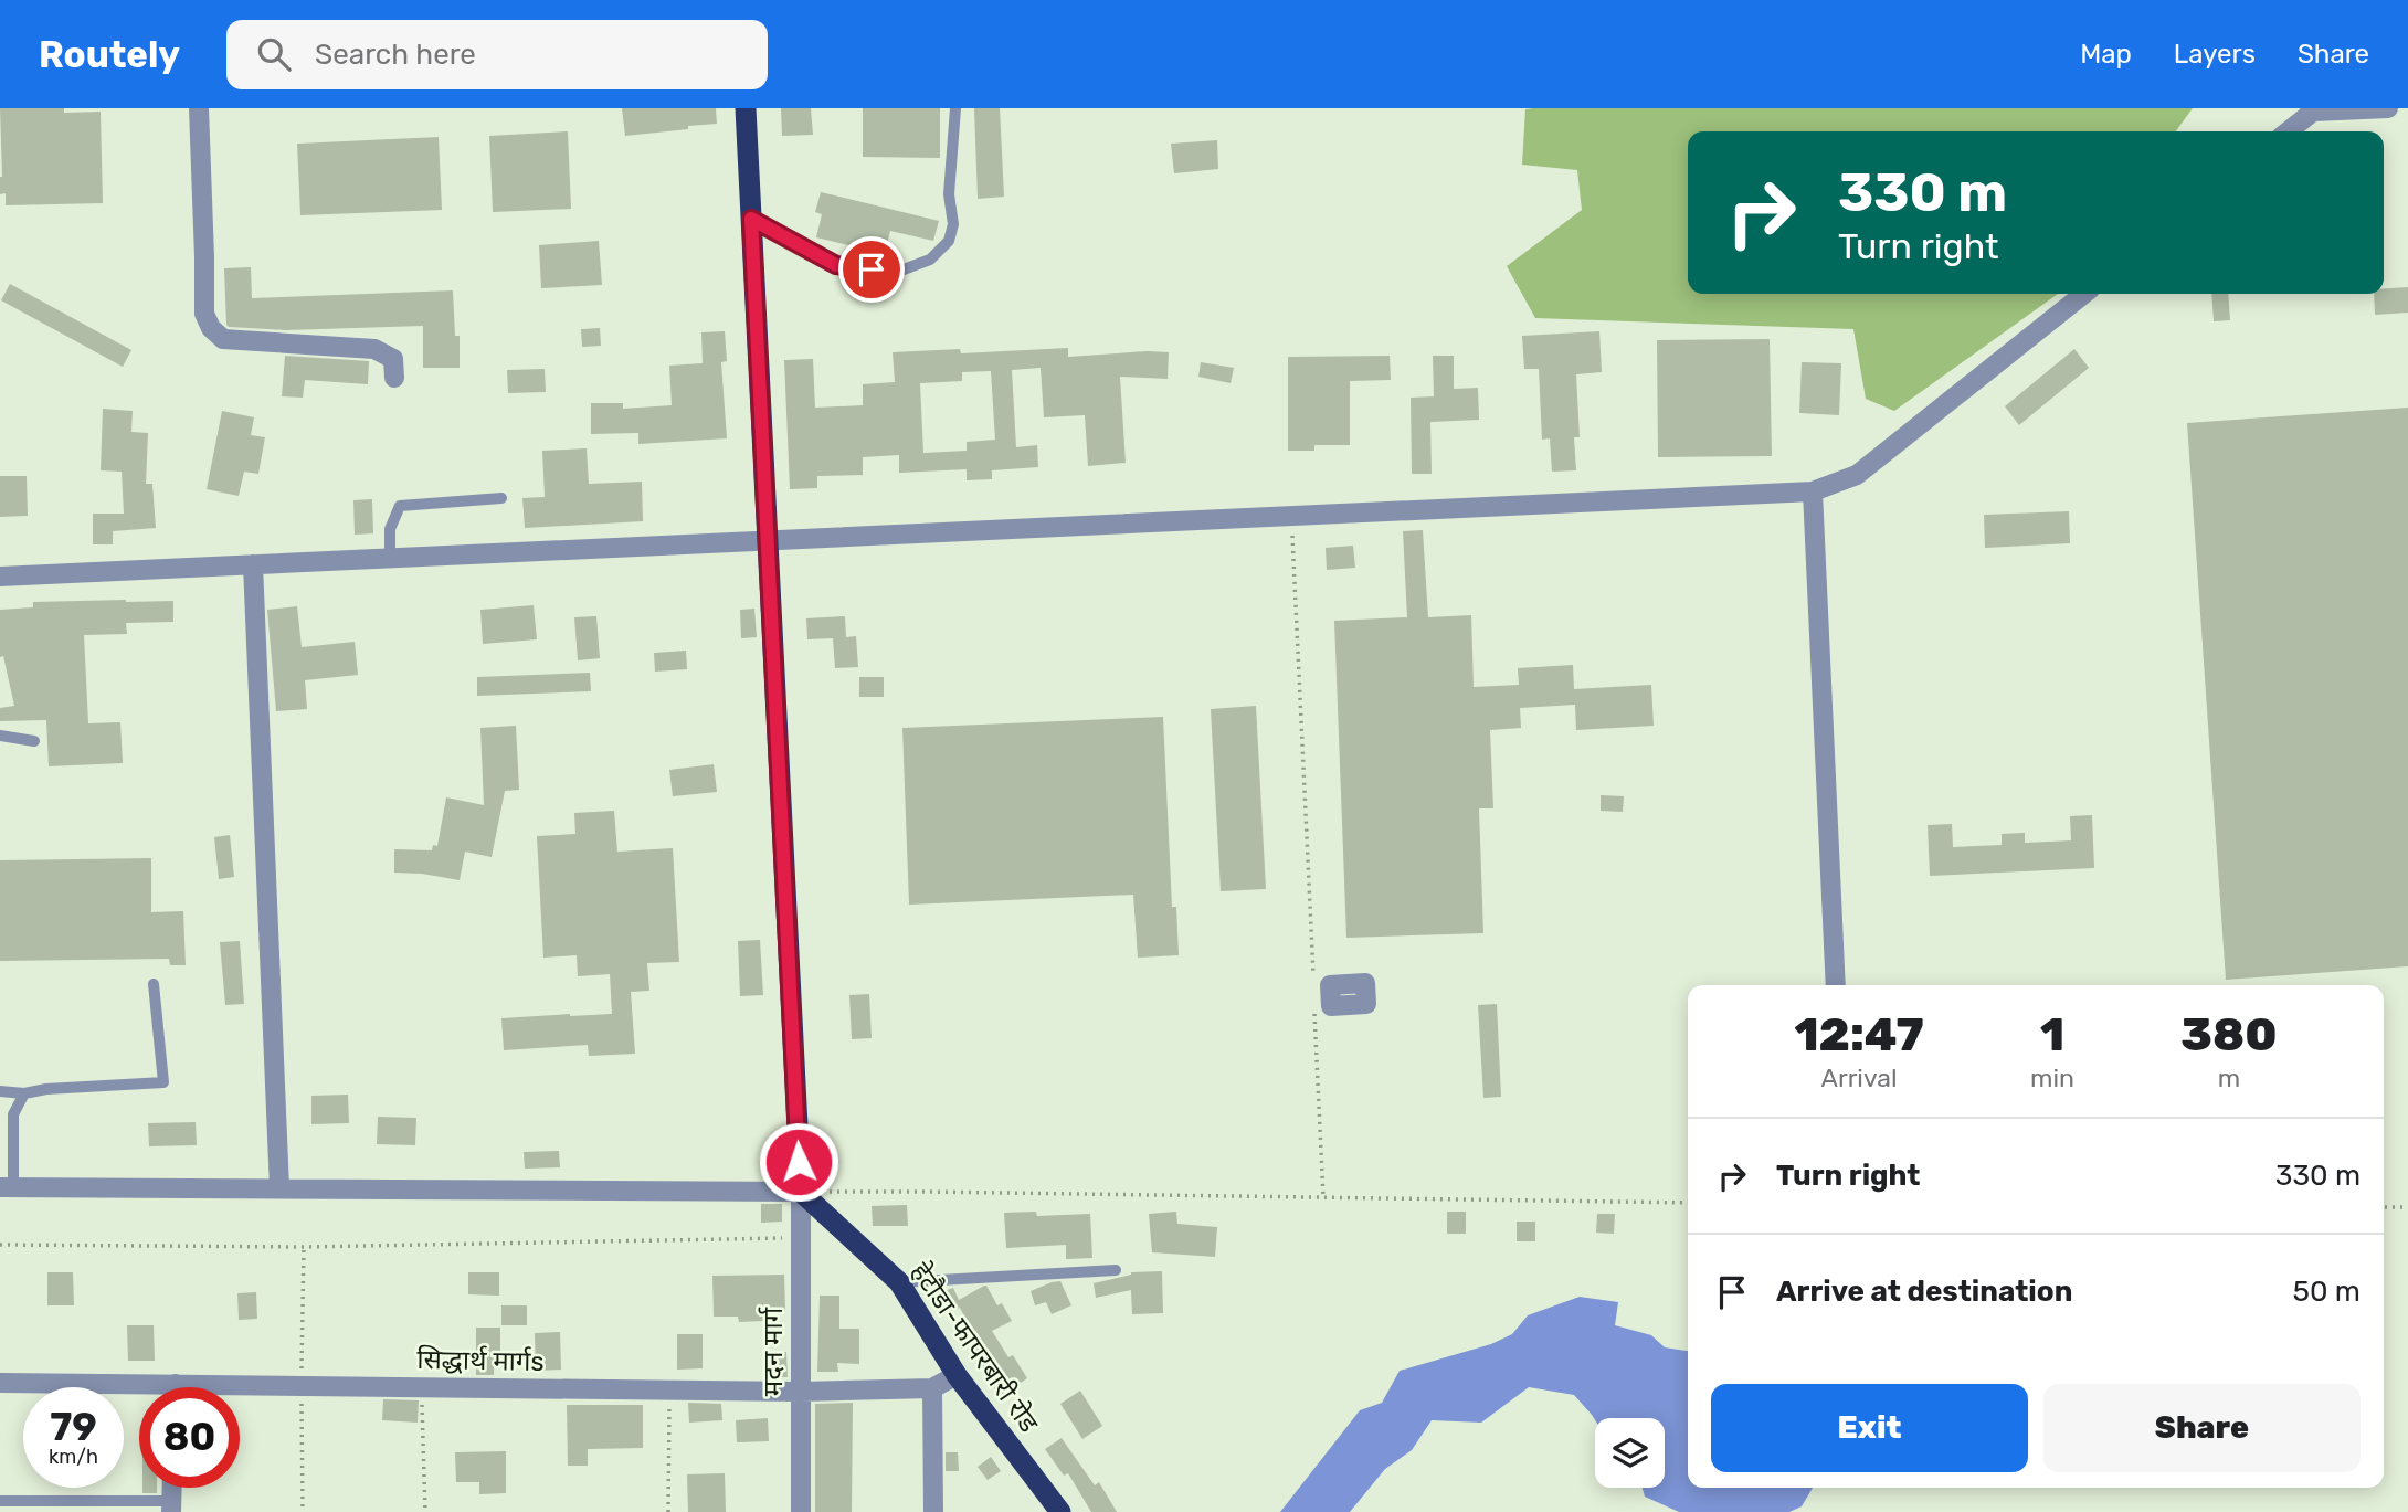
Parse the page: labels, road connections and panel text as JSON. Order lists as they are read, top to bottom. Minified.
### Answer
{"streets":{"highway":["हेटौडा-फापरबारी रोड"],"street":["मदन मार्ग","सिद्धार्थ मार्गs"]},"crossings":[["हेटौडा-फापरबारी रोड","मदन मार्ग"],["हेटौडा-फापरबारी रोड","सिद्धार्थ मार्गs"],["मदन मार्ग","सिद्धार्थ मार्गs"]],"page":{"header":"Routely","search":"Search here","nav":["Map","Layers","Share"],"turn":["330 m","Turn right"],"eta":["12:47","Arrival","1","min","380","m"],"list":[{"name":"Turn right","value":"330 m"},{"name":"Arrive at destination","value":"50 m"}],"buttons":["Exit","Share"],"speed":"79 km/h","limit":"80"}}
